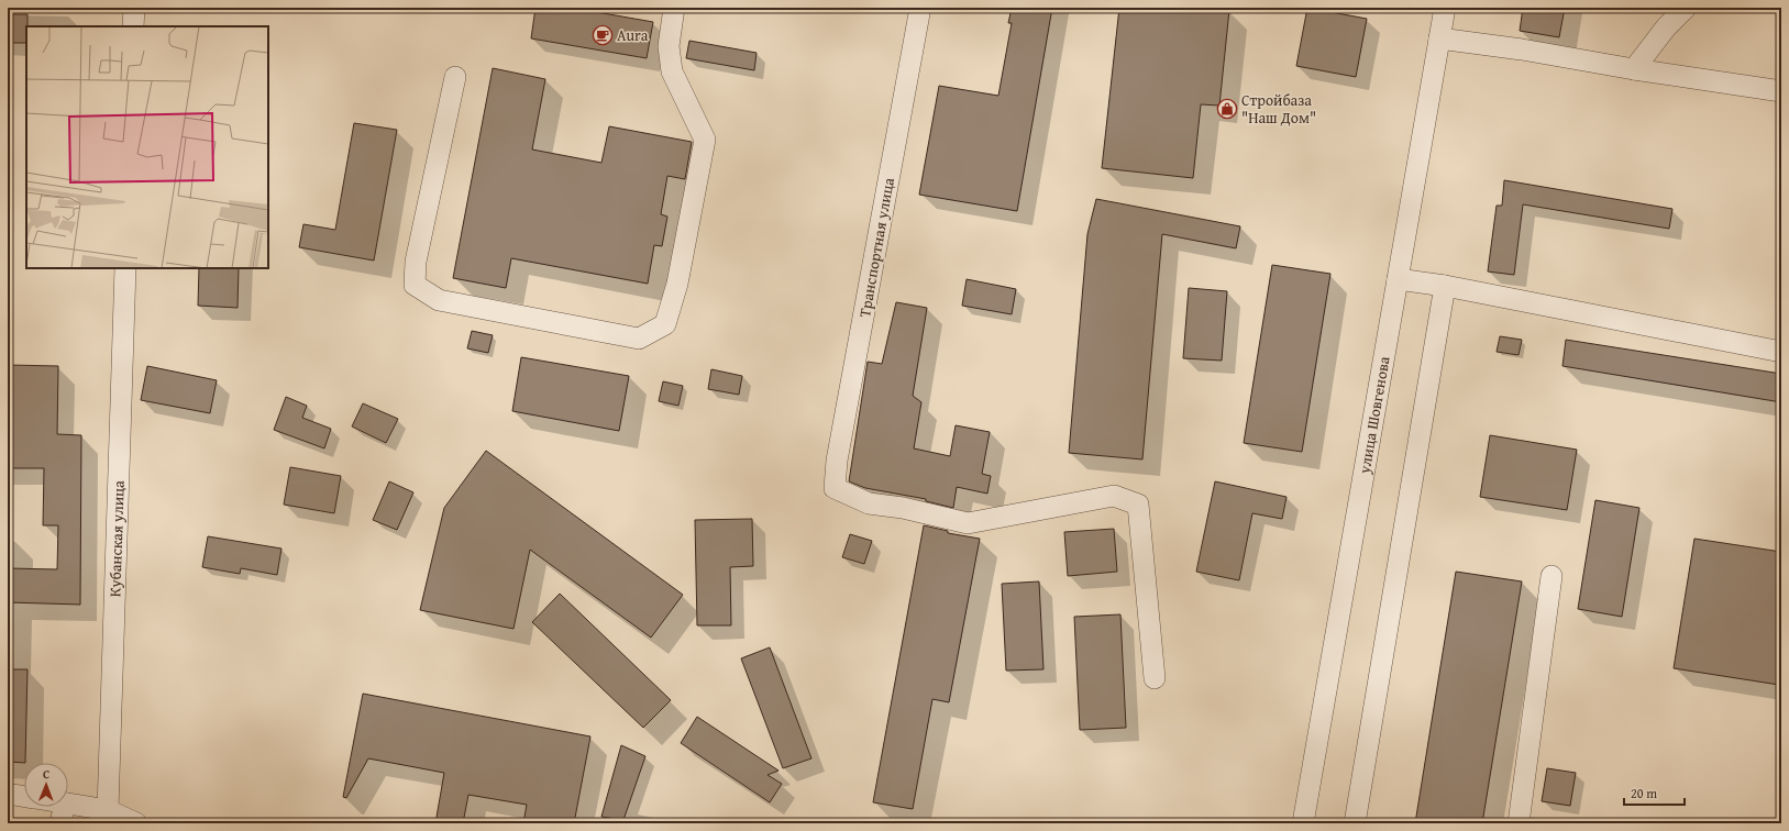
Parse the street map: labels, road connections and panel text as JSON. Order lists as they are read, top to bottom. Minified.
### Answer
{"streets":{"street":["Транспортная улица","улица Шовгенова","Кубанская улица"]},"places":{"cafe":["Aura"],"shop":["Стройбаза \"Наш Дом\""]},"scale_bar":"20 m","north":"top"}
